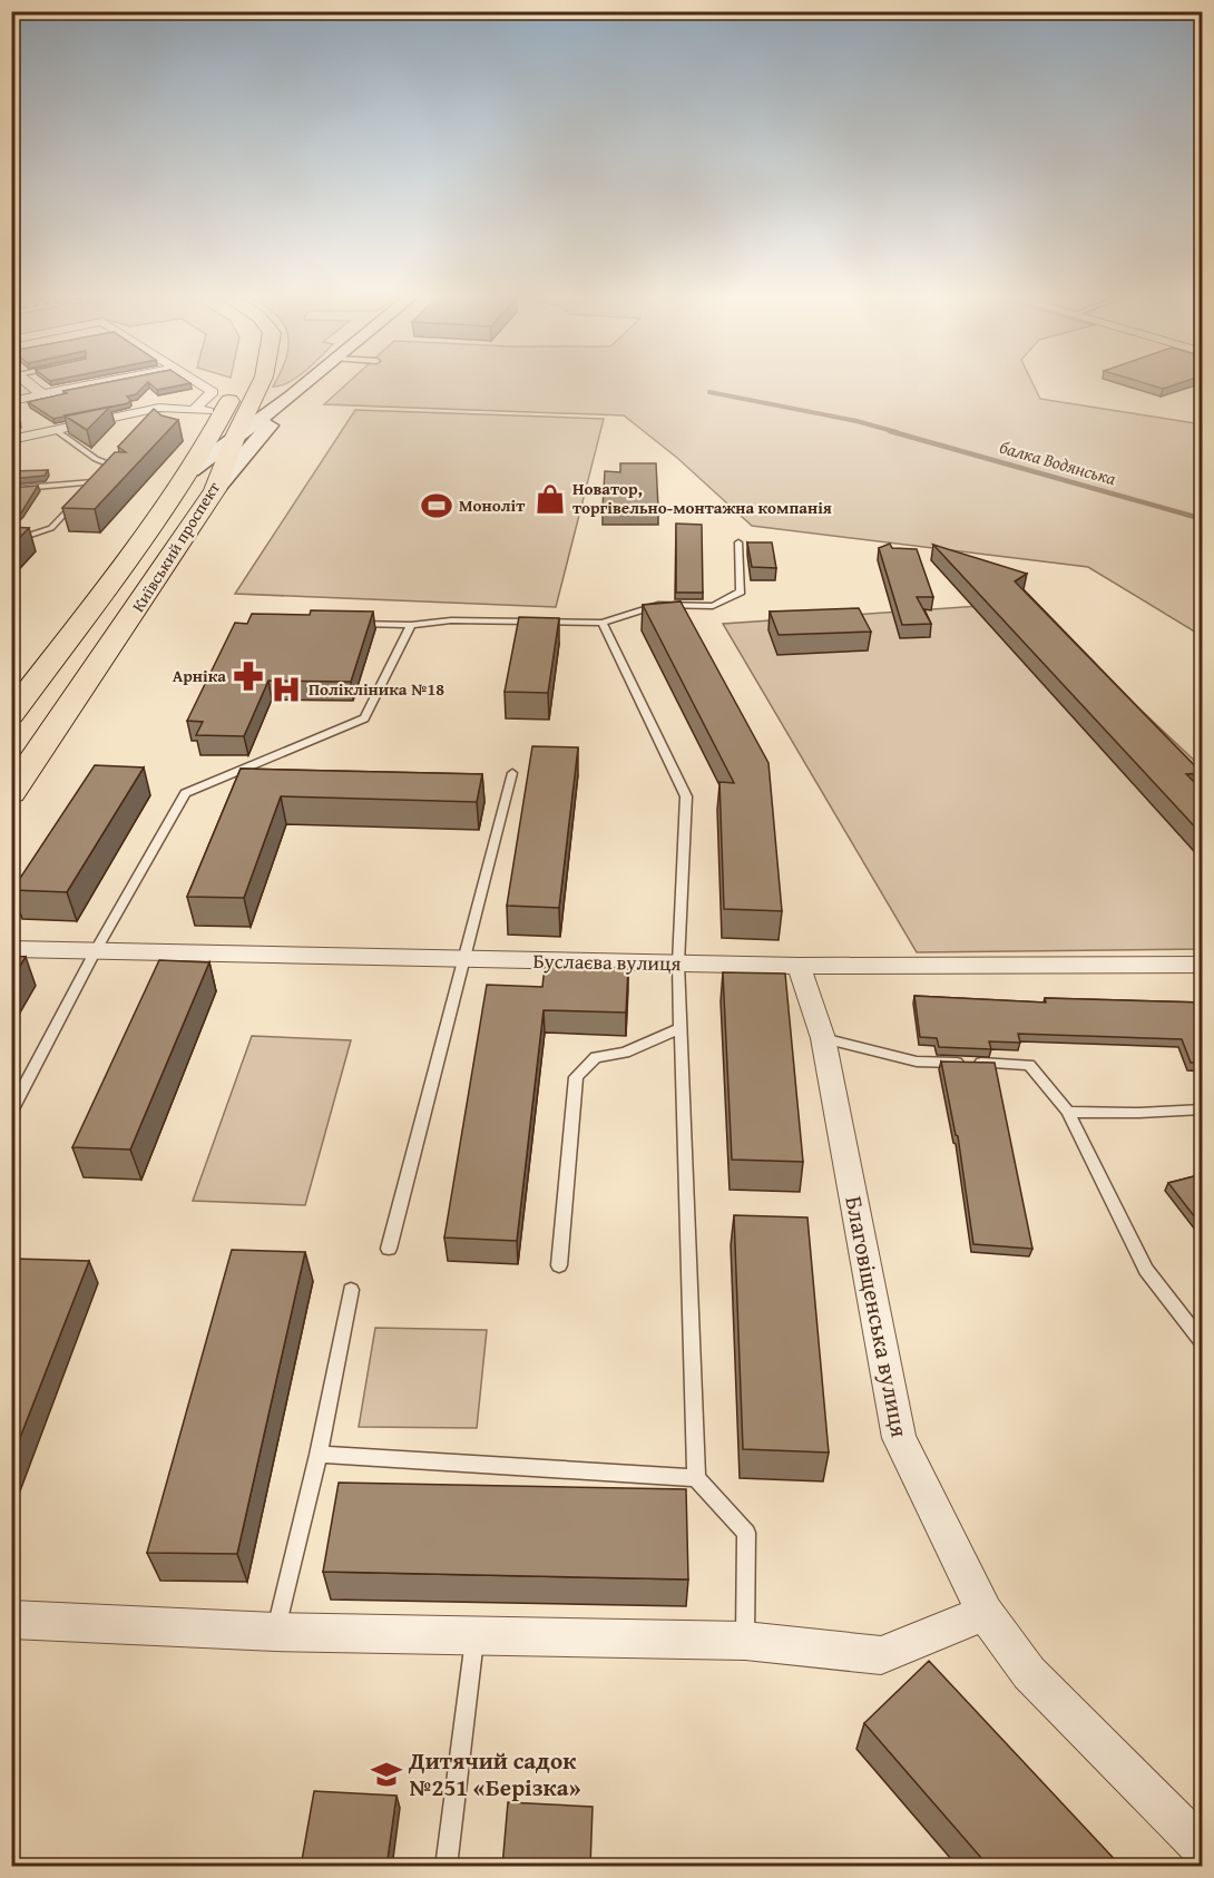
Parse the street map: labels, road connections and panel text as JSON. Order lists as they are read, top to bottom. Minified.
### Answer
{"streets":{"main road":["Київський проспект"],"street":["Буслаєва вулиця","Благовіщенська вулиця"]},"crossings":[["Буслаєва вулиця","Благовіщенська вулиця"]],"water":["балка Водянська"],"places":{"shop":["Новатор, торгівельно-монтажна компанія"],"sports":["Моноліт"],"pharmacy":["Арніка"],"hospital":["Полікліника №18"],"school or university":["Дитячий садок №251 «Берізка»"]}}
